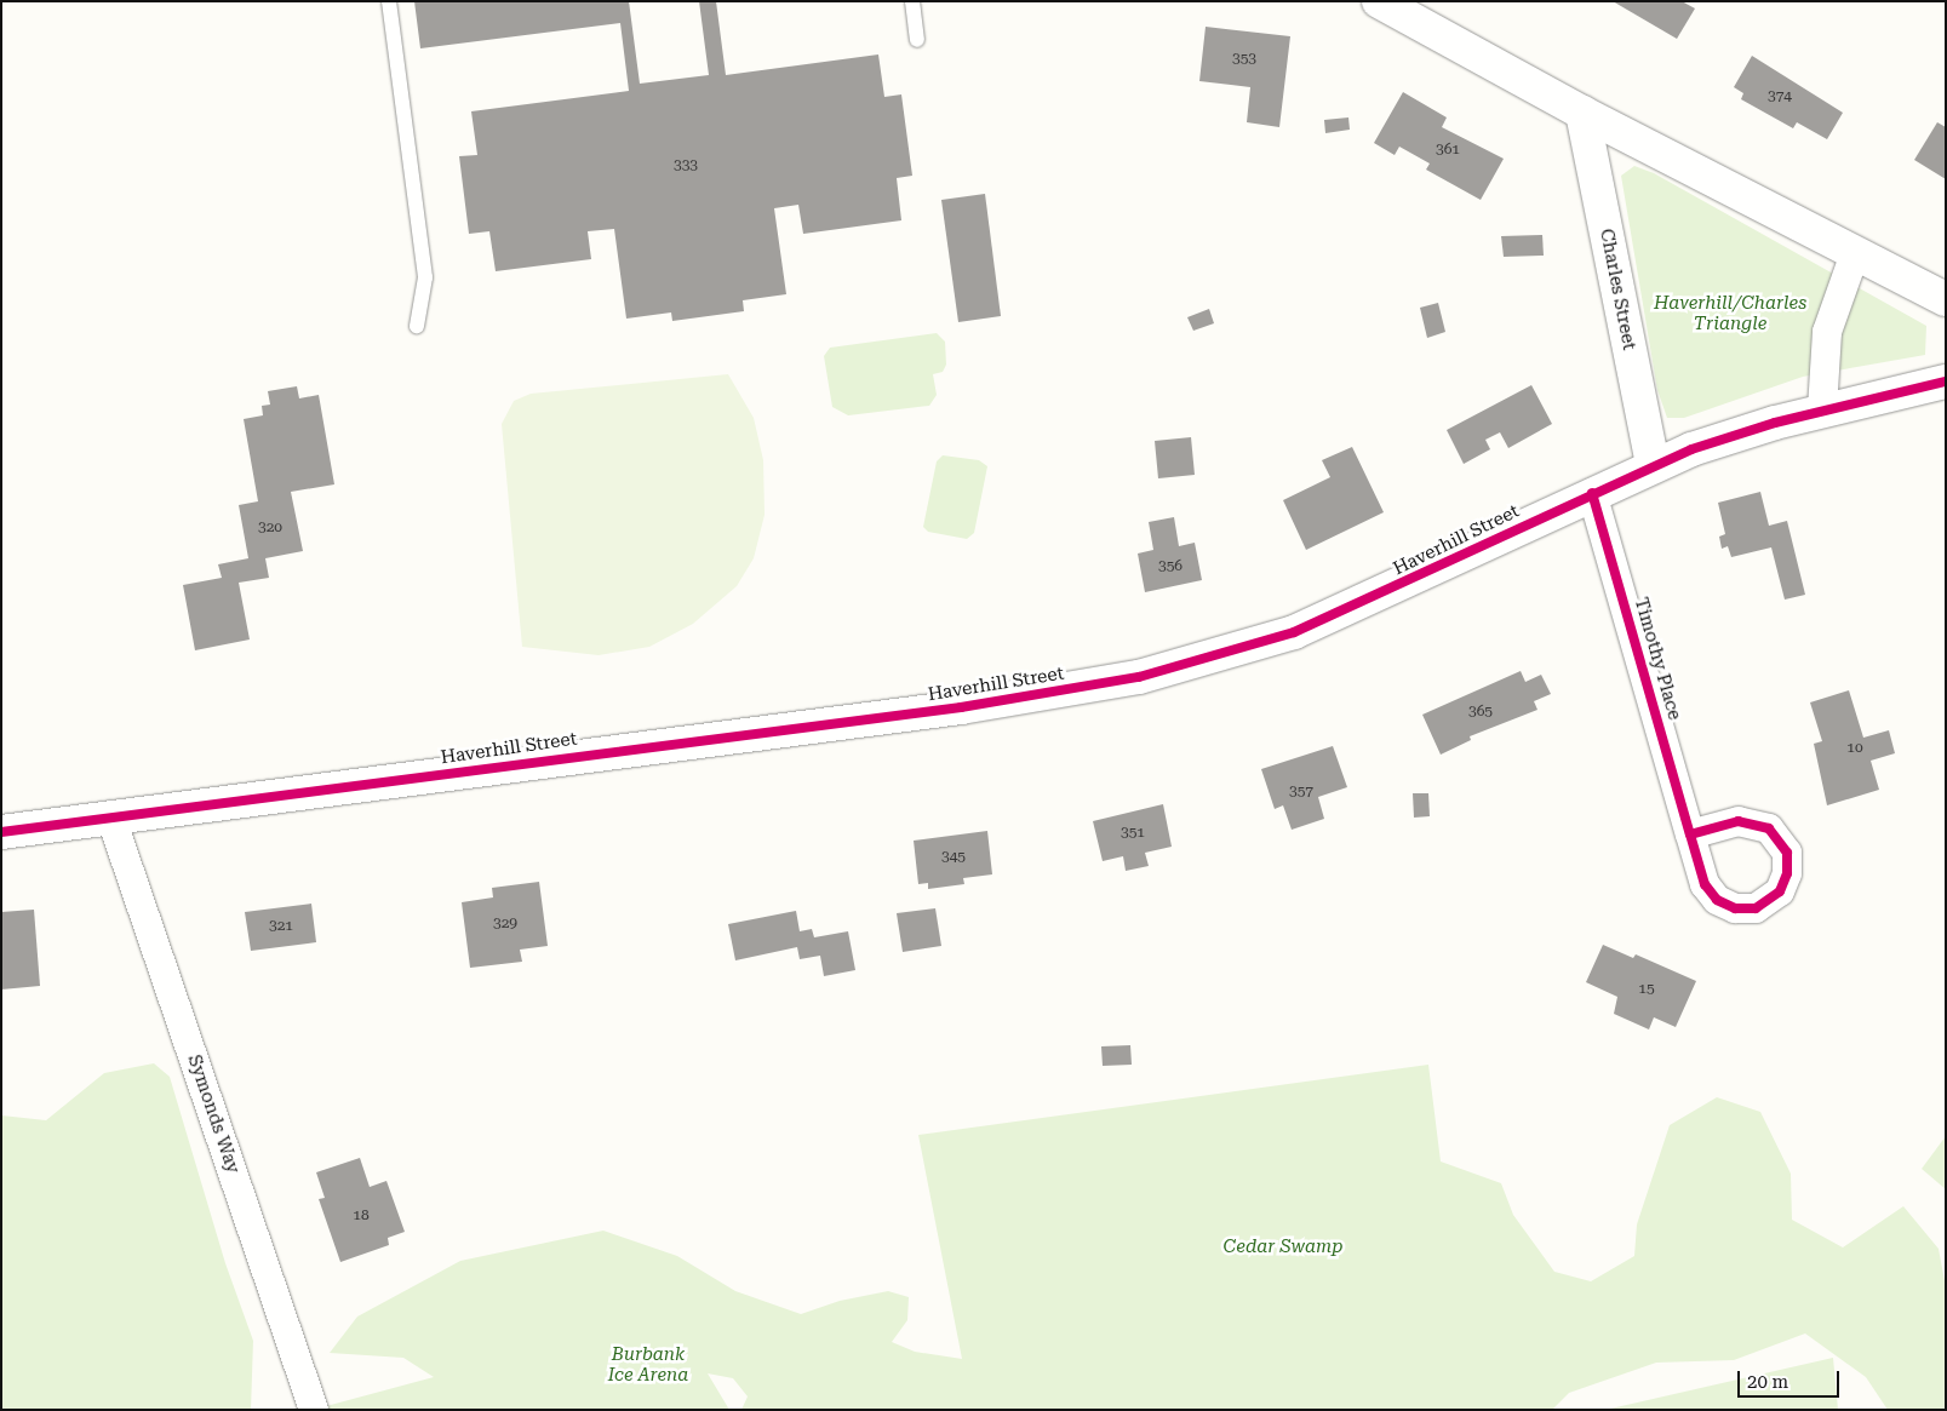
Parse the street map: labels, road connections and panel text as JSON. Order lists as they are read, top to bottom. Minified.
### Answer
{"streets":{"street":["Charles Street","Haverhill Street","Timothy Place","Symonds Way"]},"crossings":[["Charles Street","Haverhill Street"],["Haverhill Street","Timothy Place"],["Haverhill Street","Symonds Way"]],"parks":["Haverhill/Charles Triangle","Cedar Swamp","Burbank Ice Arena"],"house_numbers":["353","374","361","333","320","356","365","10","357","351","345","329","321","15","18"],"scale_bar":"20 m"}
